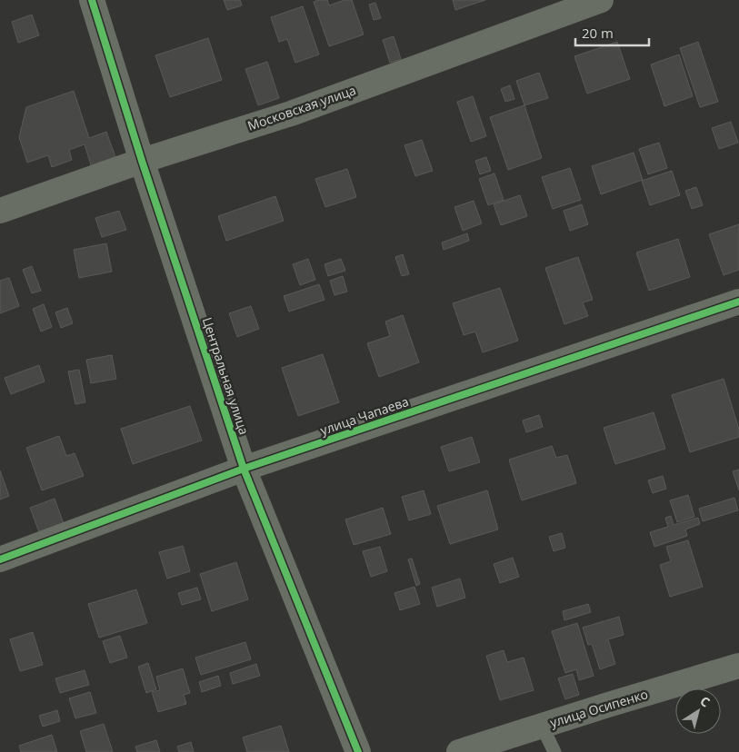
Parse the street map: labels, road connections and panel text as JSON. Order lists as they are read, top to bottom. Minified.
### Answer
{"streets":{"street":["Московская улица","Центральная улица","улица Чапаева","улица Осипенко"]},"crossings":[["Московская улица","Центральная улица"],["Центральная улица","улица Чапаева"]],"scale_bar":"20 m","north":"top right"}
